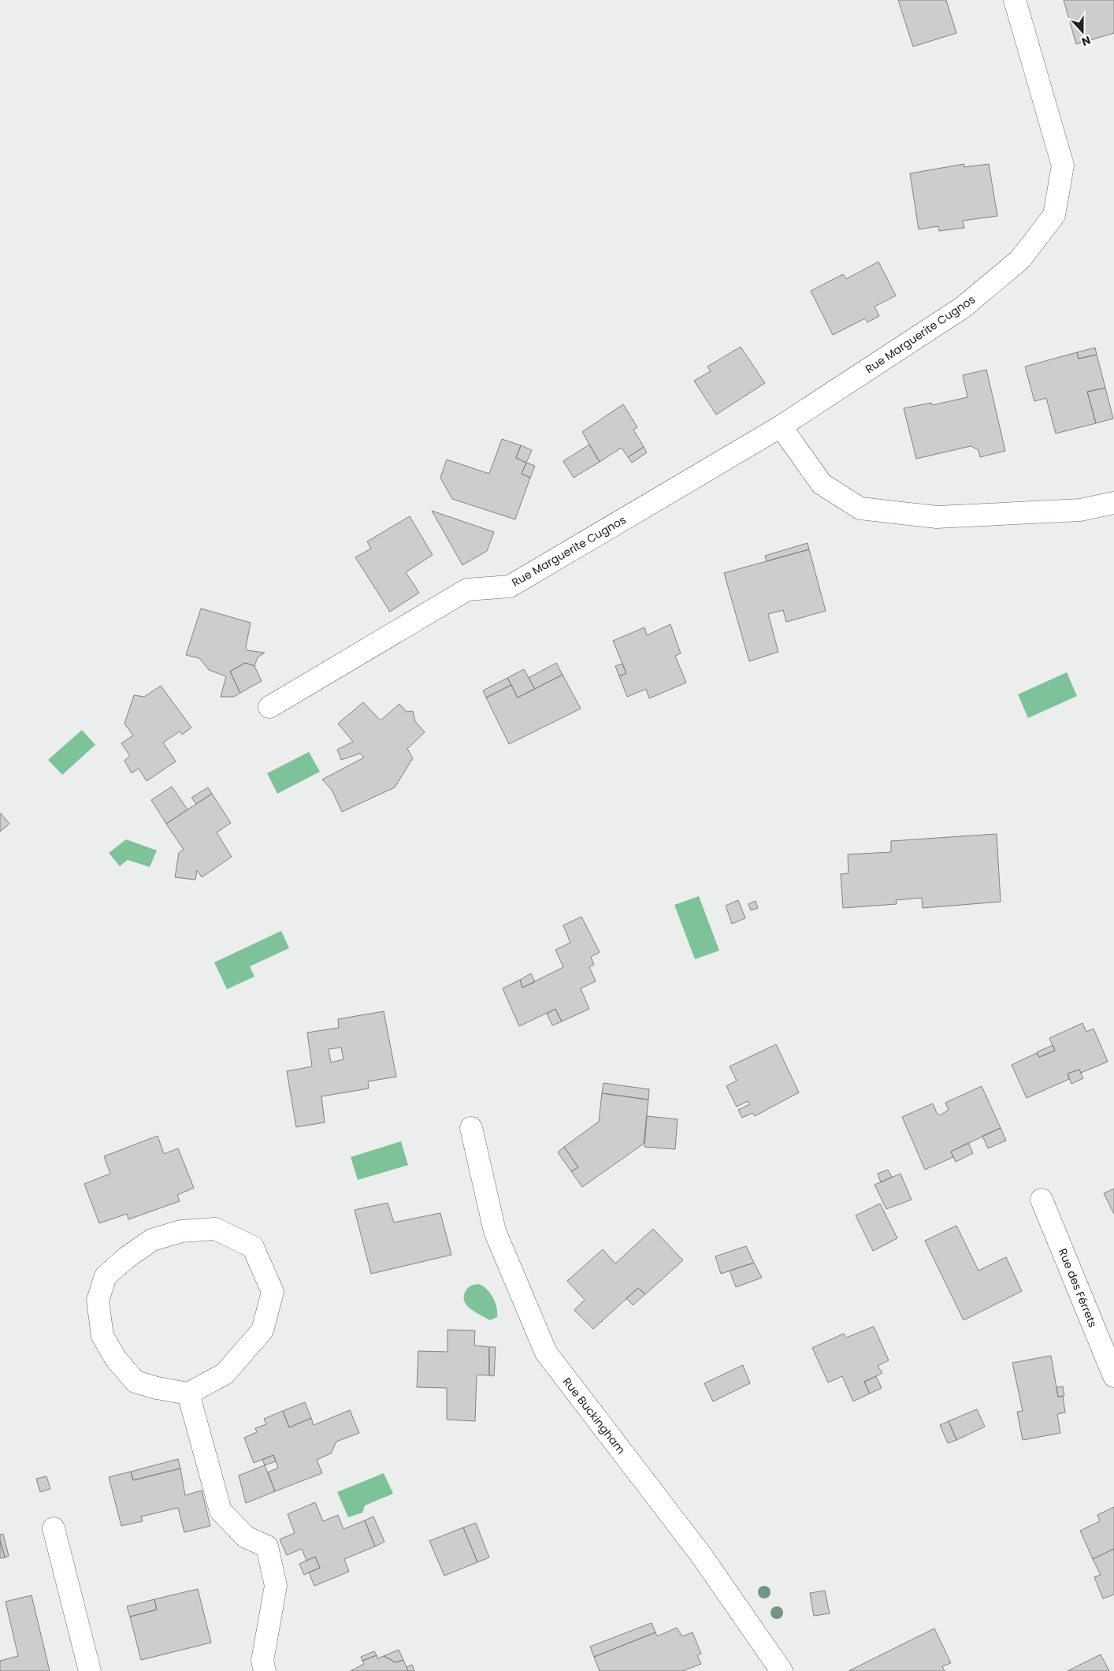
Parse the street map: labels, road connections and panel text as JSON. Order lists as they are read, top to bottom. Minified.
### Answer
{"streets":{"street":["Rue Marguerite Cugnos","Rue des Férrets","Rue Buckingham"]},"north":"bottom"}
